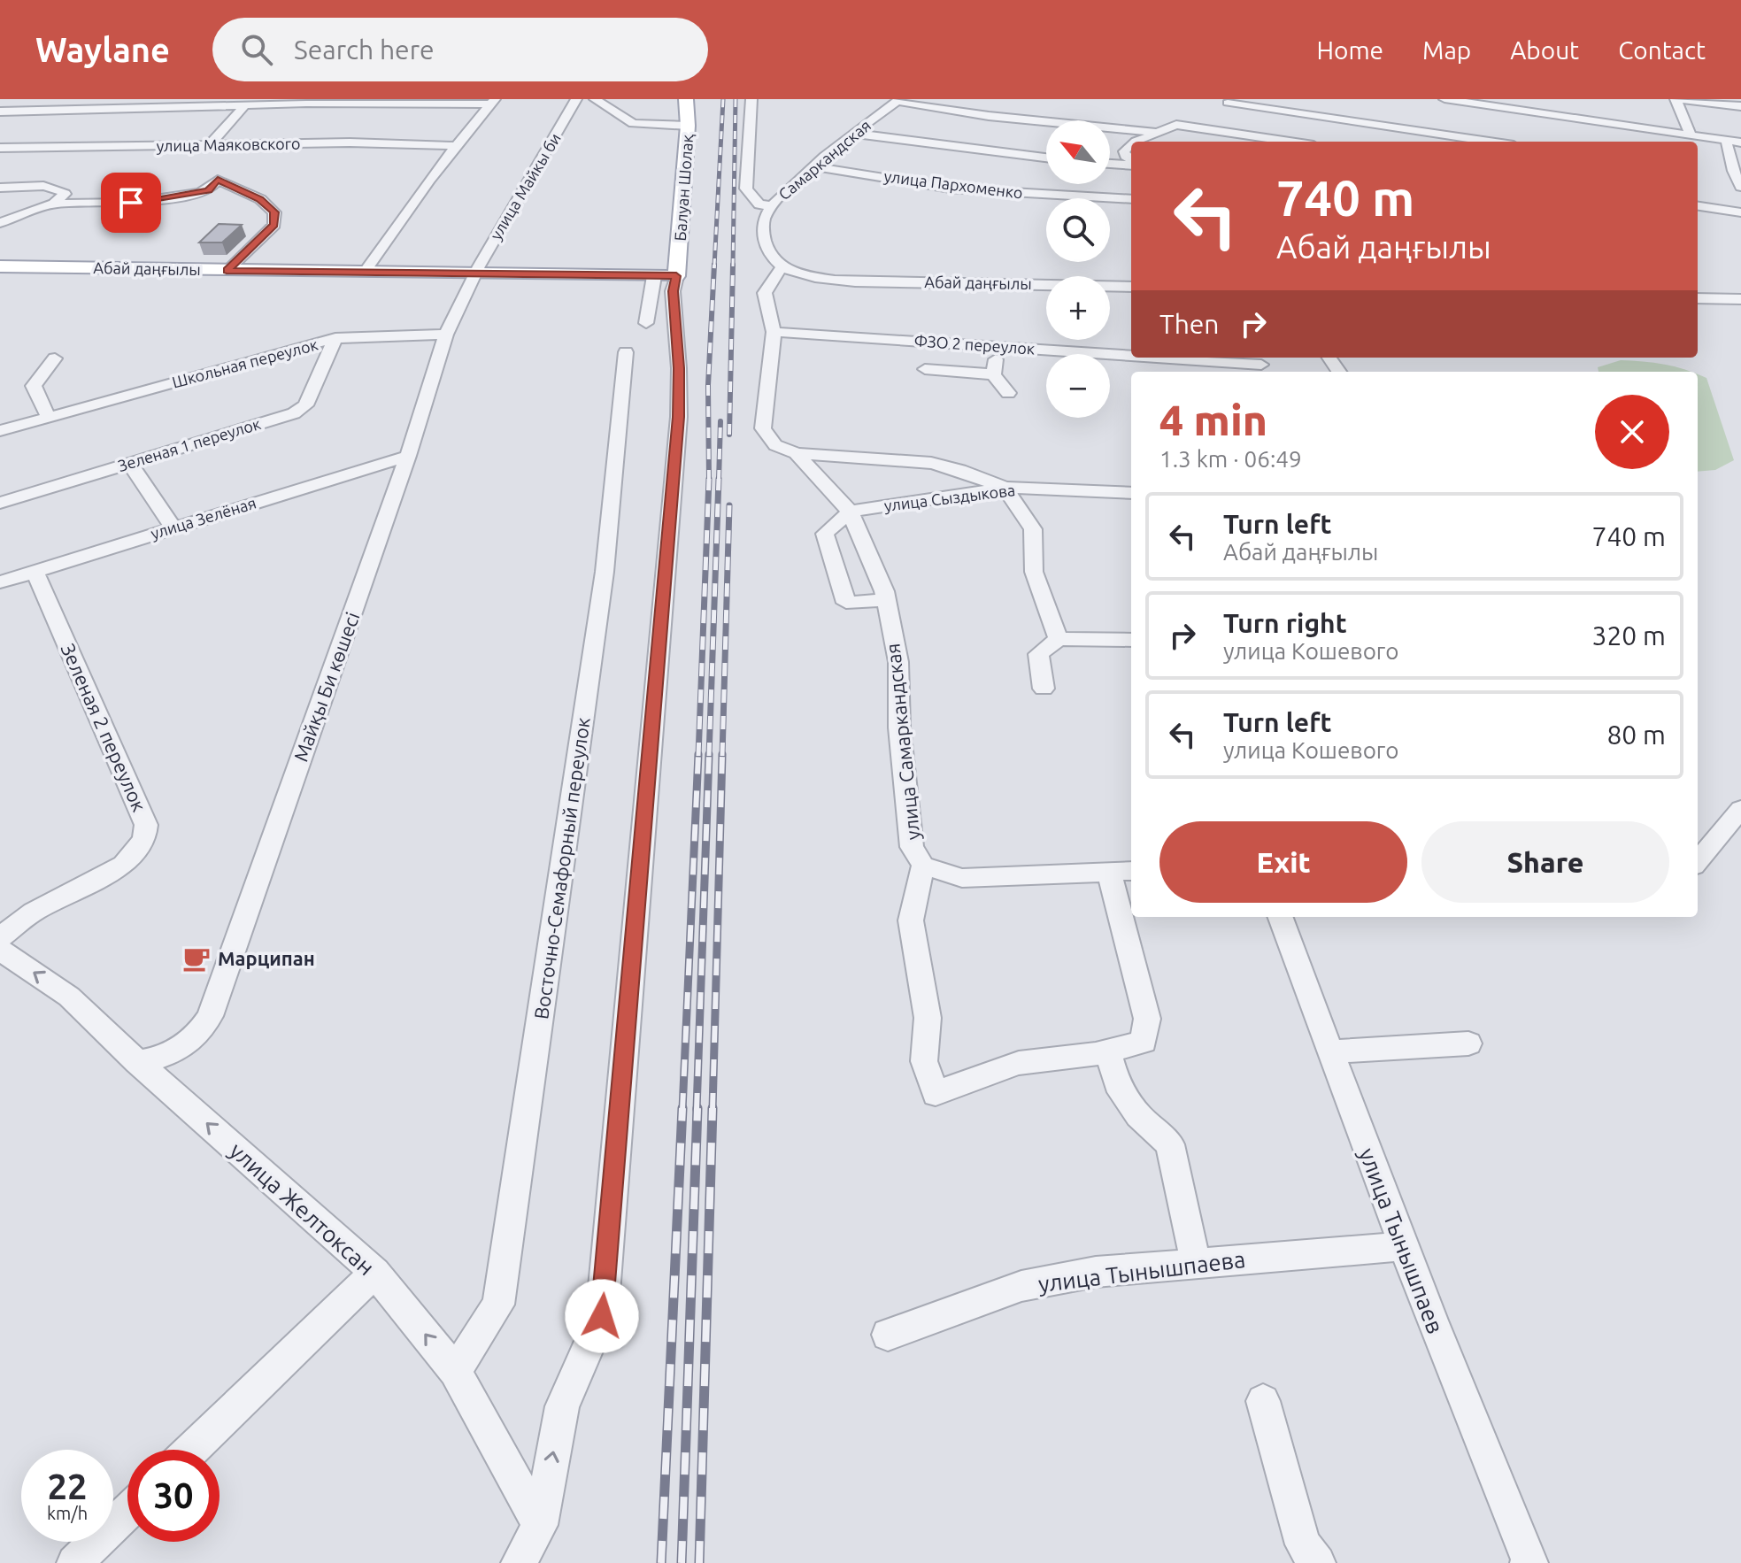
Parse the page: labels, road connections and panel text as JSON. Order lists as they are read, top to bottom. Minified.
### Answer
{"streets":{"main road":["Балуан Шолақ","Абай даңғылы"],"street":["улица Маяковского","Самаркандская","улица Пархоменко","улица Майкы би","ФЗО 2 переулок","Школьная переулок","Зеленая 1 переулок","улица Сыздыкова","улица Зелёная","Майқы Би көшесі","Зеленая 2 переулок","улица Самаркандская","Восточно-Семафорный переулок","улица Желтоксан","улица Тынышпаев","улица Тынышпаева"]},"crossings":[["Самаркандская","улица Пархоменко"],["Самаркандская","Абай даңғылы"],["Самаркандская","улица Самаркандская"],["улица Майкы би","Абай даңғылы"],["улица Майкы би","Майқы Би көшесі"],["Балуан Шолақ","Абай даңғылы"],["Абай даңғылы","Майқы Би көшесі"],["Абай даңғылы","улица Самаркандская"],["ФЗО 2 переулок","улица Самаркандская"],["Школьная переулок","Зеленая 1 переулок"],["Школьная переулок","Майқы Би көшесі"],["улица Сыздыкова","улица Самаркандская"],["улица Зелёная","Майқы Би көшесі"],["улица Зелёная","Зеленая 2 переулок"],["Майқы Би көшесі","улица Желтоксан"],["Восточно-Семафорный переулок","улица Желтоксан"],["улица Тынышпаев","улица Тынышпаева"]],"one_way":["улица Желтоксан"],"places":{"cafe":["Марципан"]},"north":"top left","page":{"header":"Waylane","search":"Search here","nav":["Home","Map","About","Contact"],"map_buttons":["+","−"],"turn":["740 m","Абай даңғылы"],"then":"Then","heading":["4 min","1.3 km · 06:49"],"list":[{"name":"Turn left","note":"Абай даңғылы","value":"740 m"},{"name":"Turn right","note":"улица Кошевого","value":"320 m"},{"name":"Turn left","note":"улица Кошевого","value":"80 m"}],"buttons":["Exit","Share"],"speed":"22 km/h","limit":"30"}}
